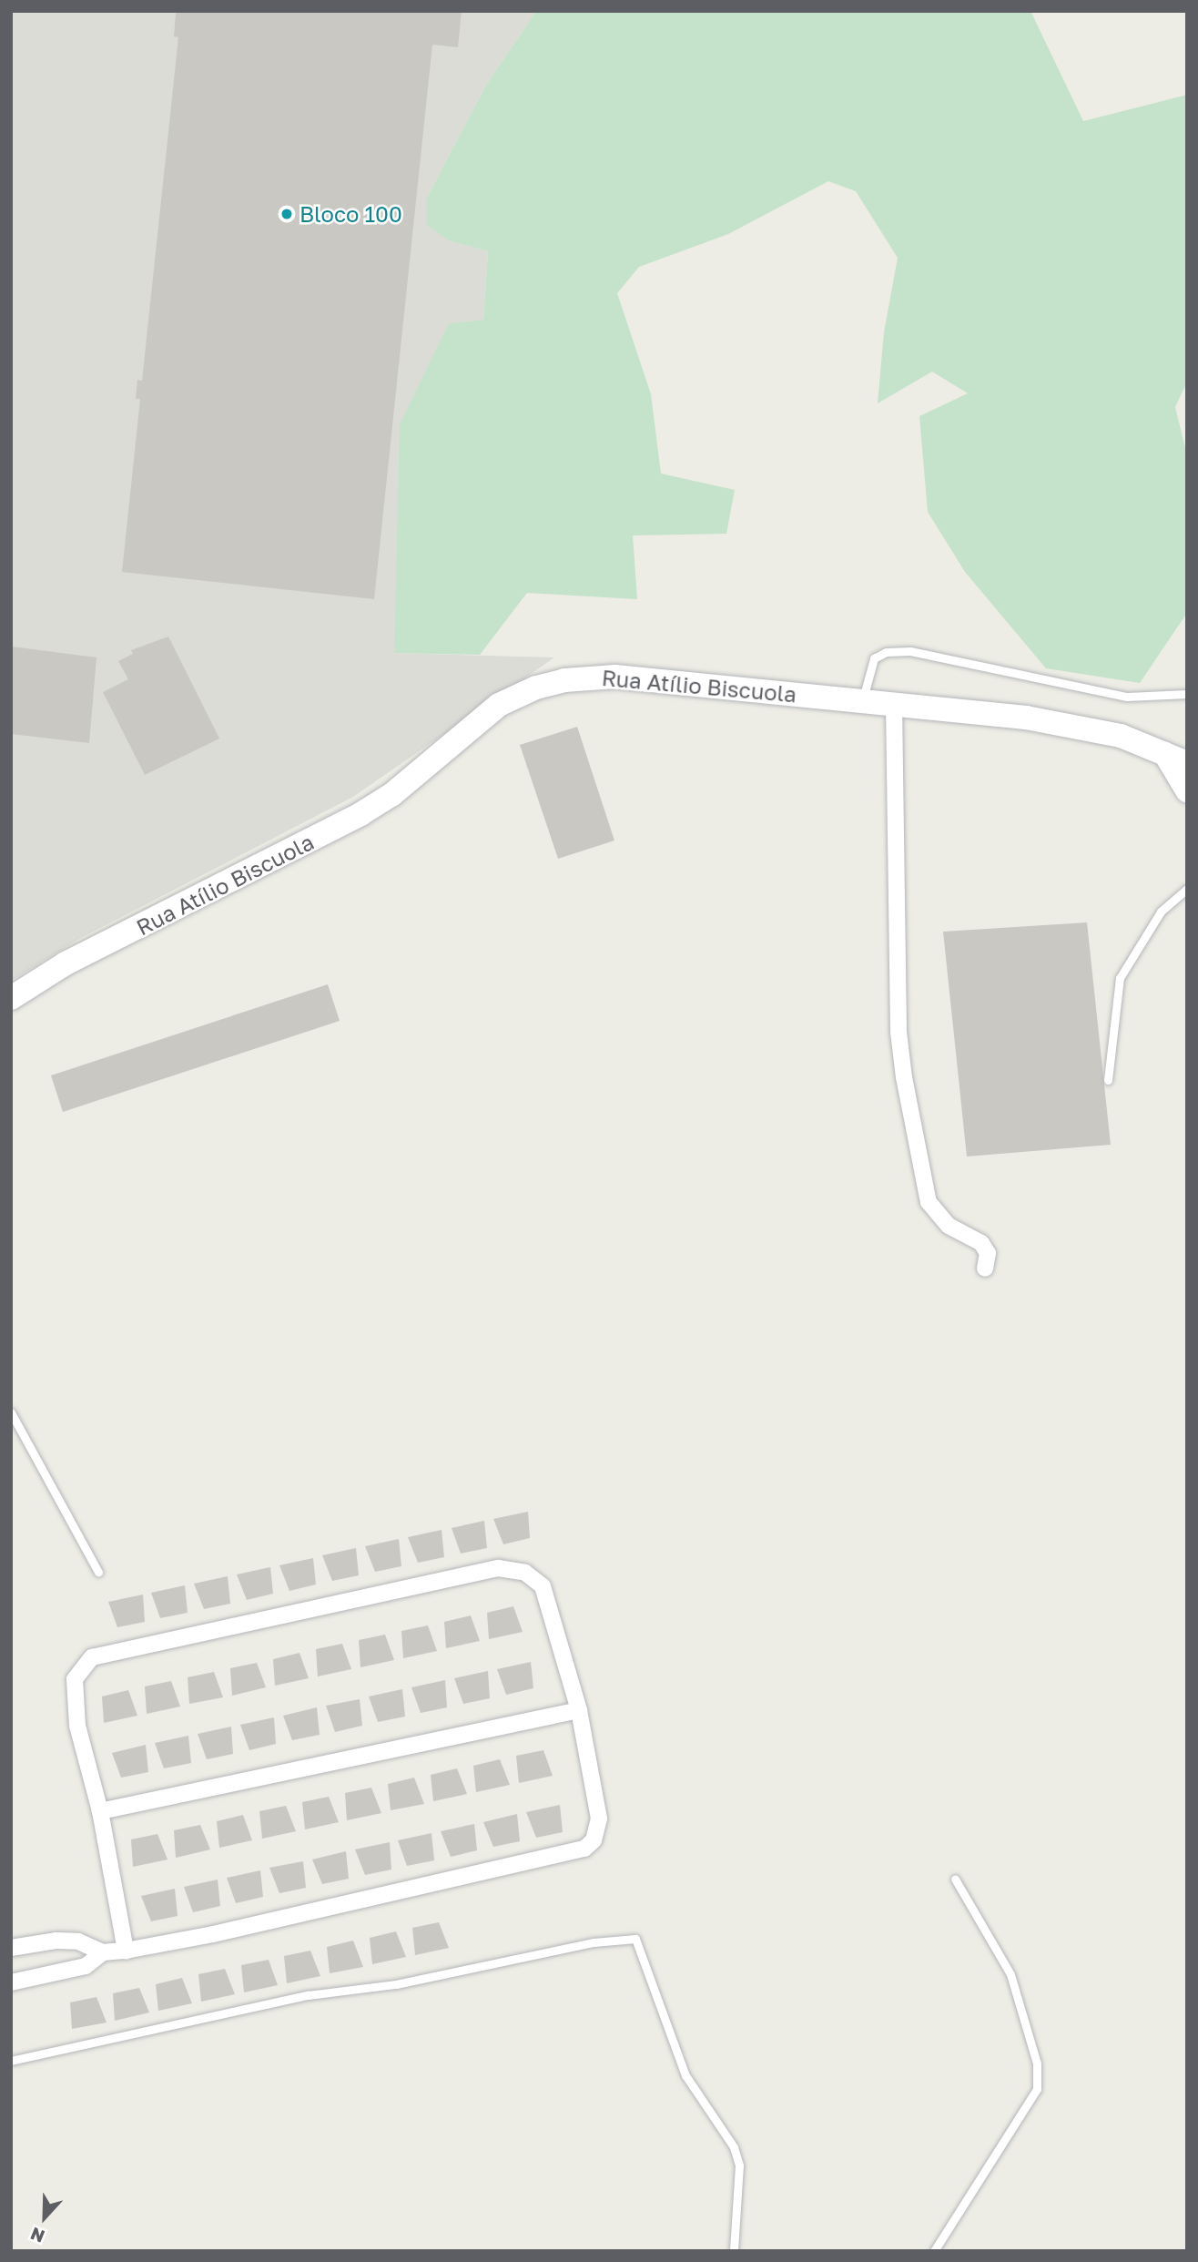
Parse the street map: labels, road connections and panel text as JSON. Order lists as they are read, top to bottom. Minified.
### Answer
{"streets":{"street":["Rua Atílio Biscuola"]},"places":["Bloco 100"],"north":"bottom"}
